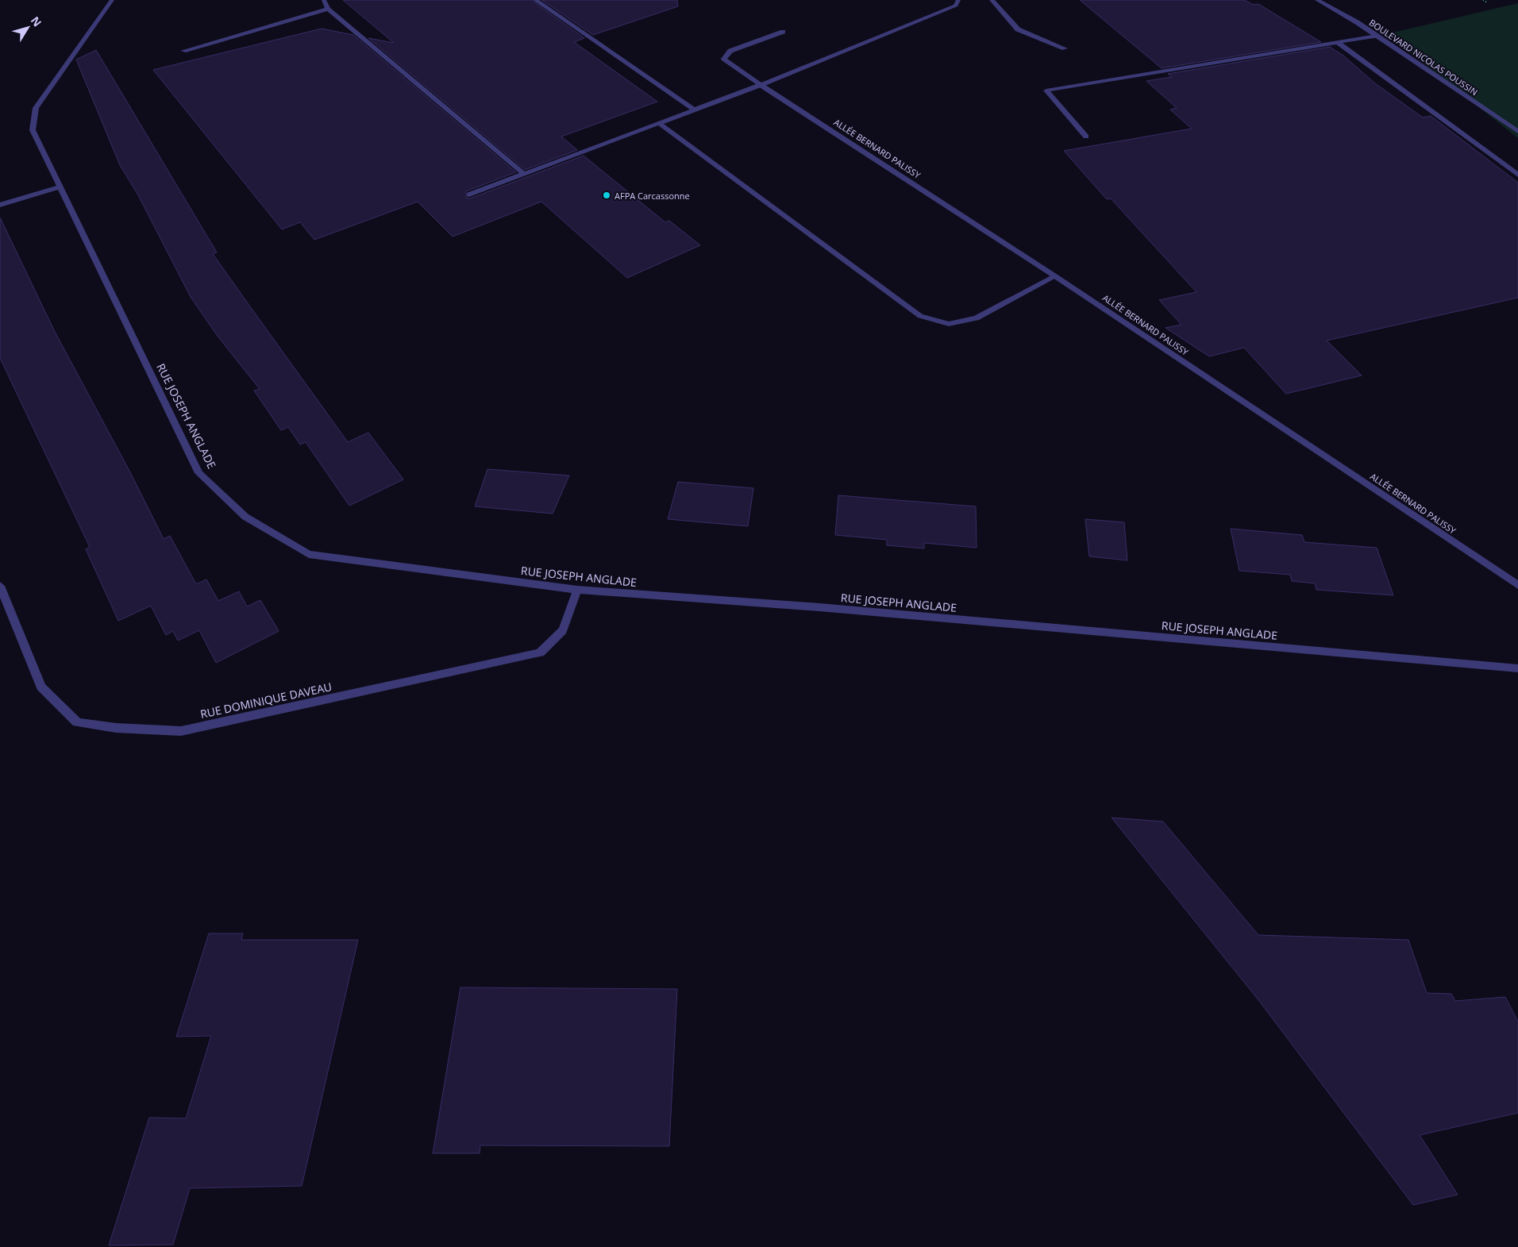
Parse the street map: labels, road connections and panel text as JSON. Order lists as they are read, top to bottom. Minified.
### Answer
{"streets":{"street":["BOULEVARD NICOLAS POUSSIN","ALLÉE BERNARD PALISSY","RUE JOSEPH ANGLADE","RUE DOMINIQUE DAVEAU"]},"crossings":[["RUE JOSEPH ANGLADE","RUE DOMINIQUE DAVEAU"]],"places":["AFPA Carcassonne"],"north":"top right"}
